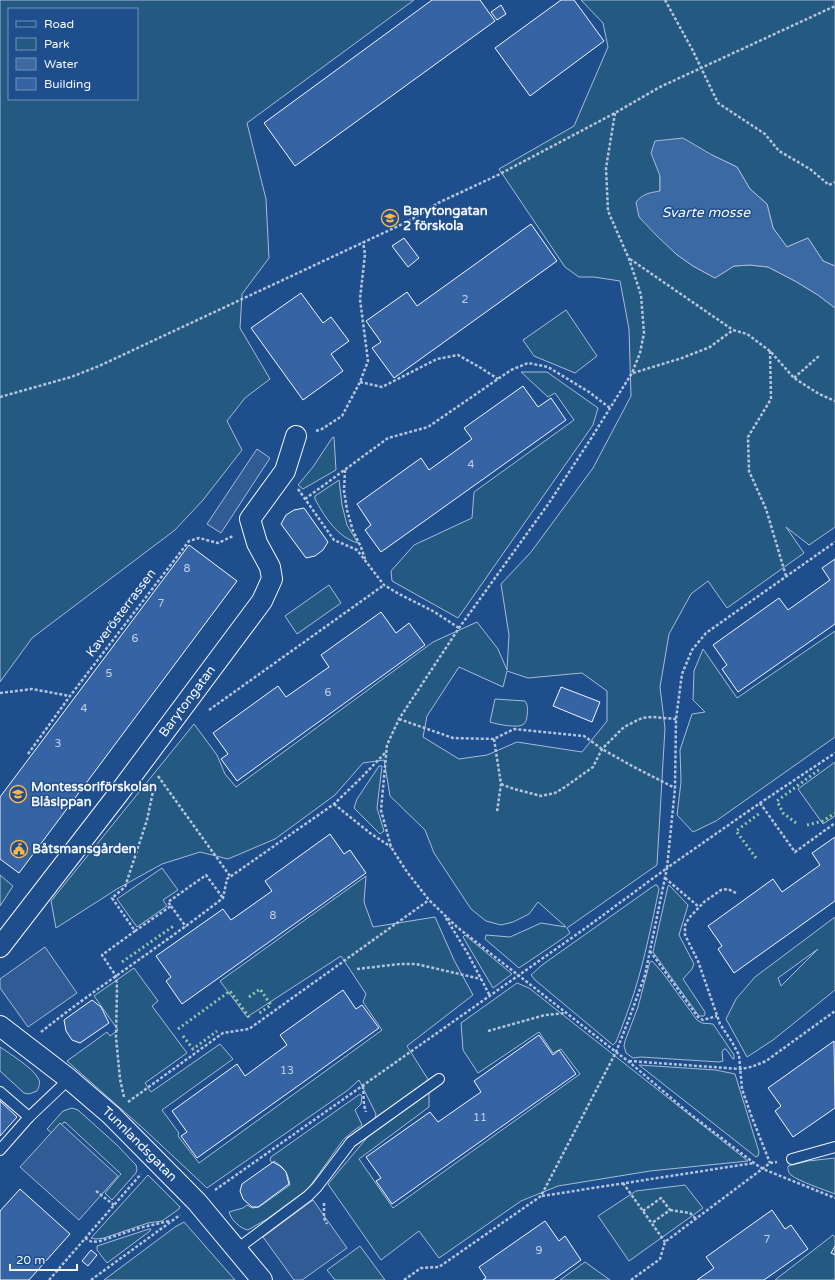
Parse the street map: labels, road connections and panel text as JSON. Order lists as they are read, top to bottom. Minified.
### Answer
{"streets":{"street":["Barytongatan","Tunnlandsgatan"],"path":["Kaverösterrassen"]},"crossings":[["Kaverösterrassen","Barytongatan"]],"water":["Svarte mosse"],"places":{"school or university":["Barytongatan 2 förskola","Montessoriförskolan Blåsippan"],"public building":["Båtsmansgården"]},"house_numbers":["2","4","8","7","6","5","6","4","3","8","13","11","7","9"],"legend":["Road","Park","Water","Building"],"scale_bar":"20 m"}
